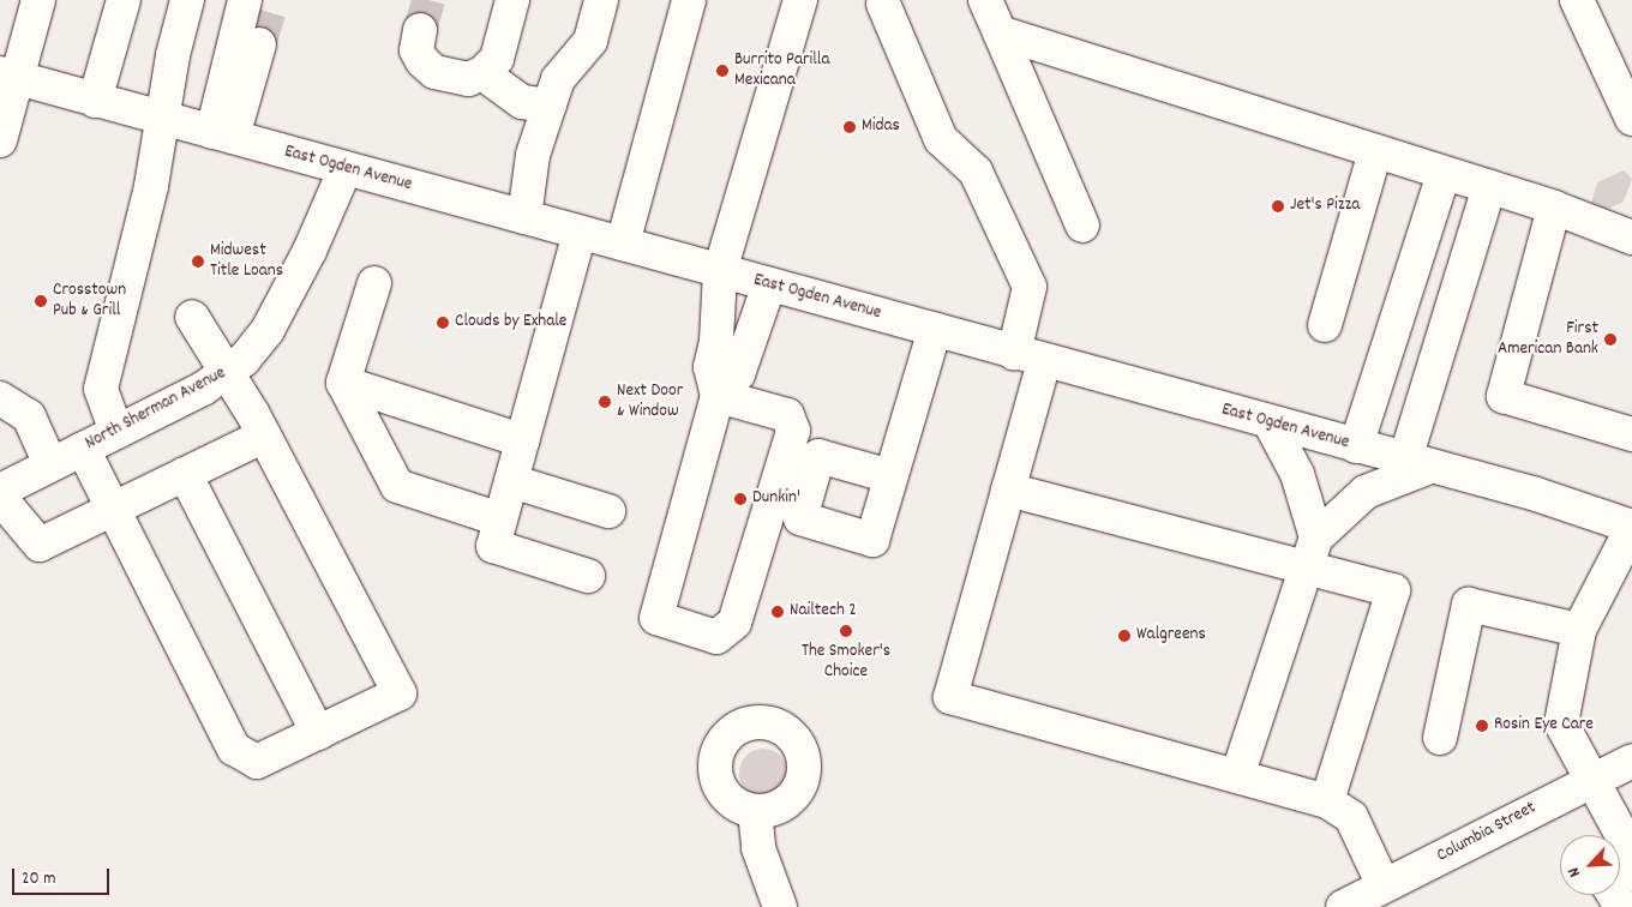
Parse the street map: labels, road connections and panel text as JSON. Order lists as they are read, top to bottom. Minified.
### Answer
{"streets":{"main road":["East Ogden Avenue","North Sherman Avenue","Columbia Street"]},"crossings":[["East Ogden Avenue","North Sherman Avenue"]],"places":["Burrito Parilla Mexicana","Midas","Jet's Pizza","Midwest Title Loans","Crosstown Pub & Grill","Clouds by Exhale","First American Bank","Next Door & Window","Dunkin'","Nailtech 2","The Smoker's Choice","Walgreens","Rosin Eye Care"],"scale_bar":"20 m","north":"bottom left"}
